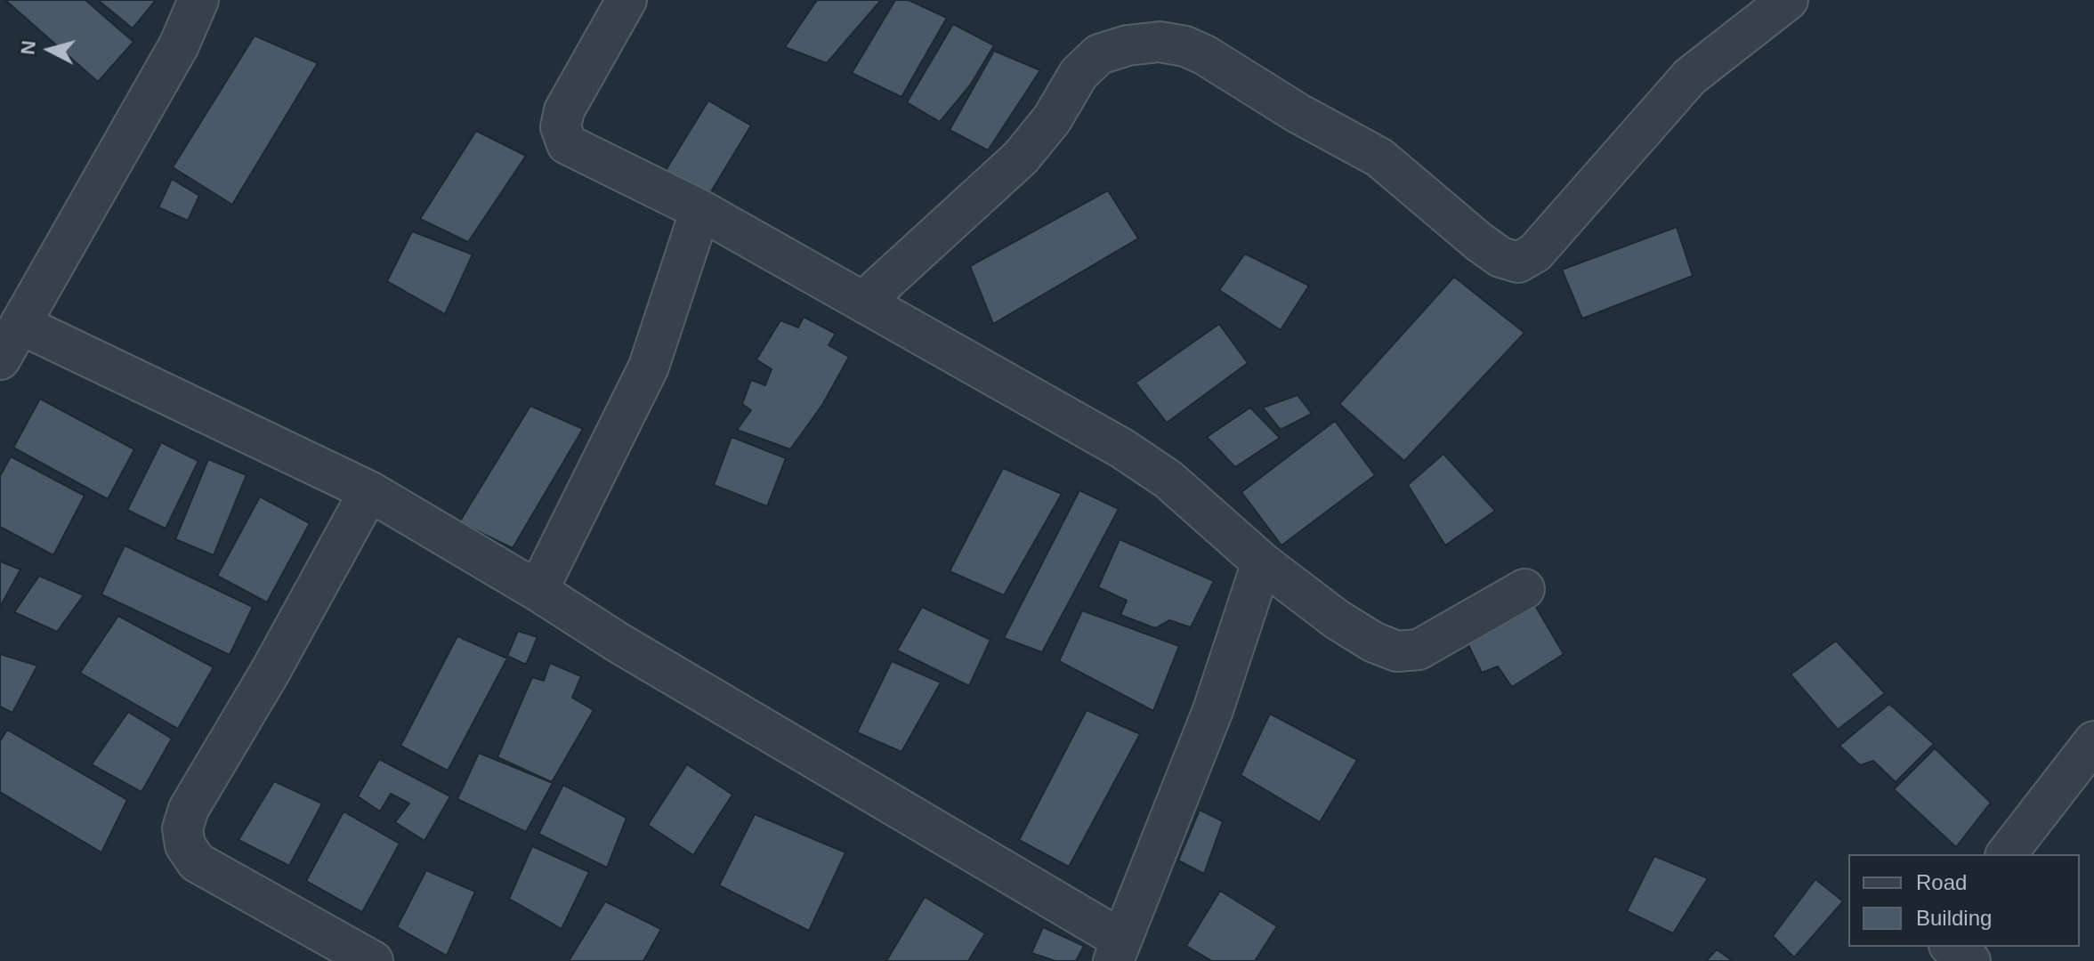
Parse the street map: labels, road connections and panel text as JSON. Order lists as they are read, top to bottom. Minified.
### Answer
{"legend":["Road","Building"],"north":"left"}
